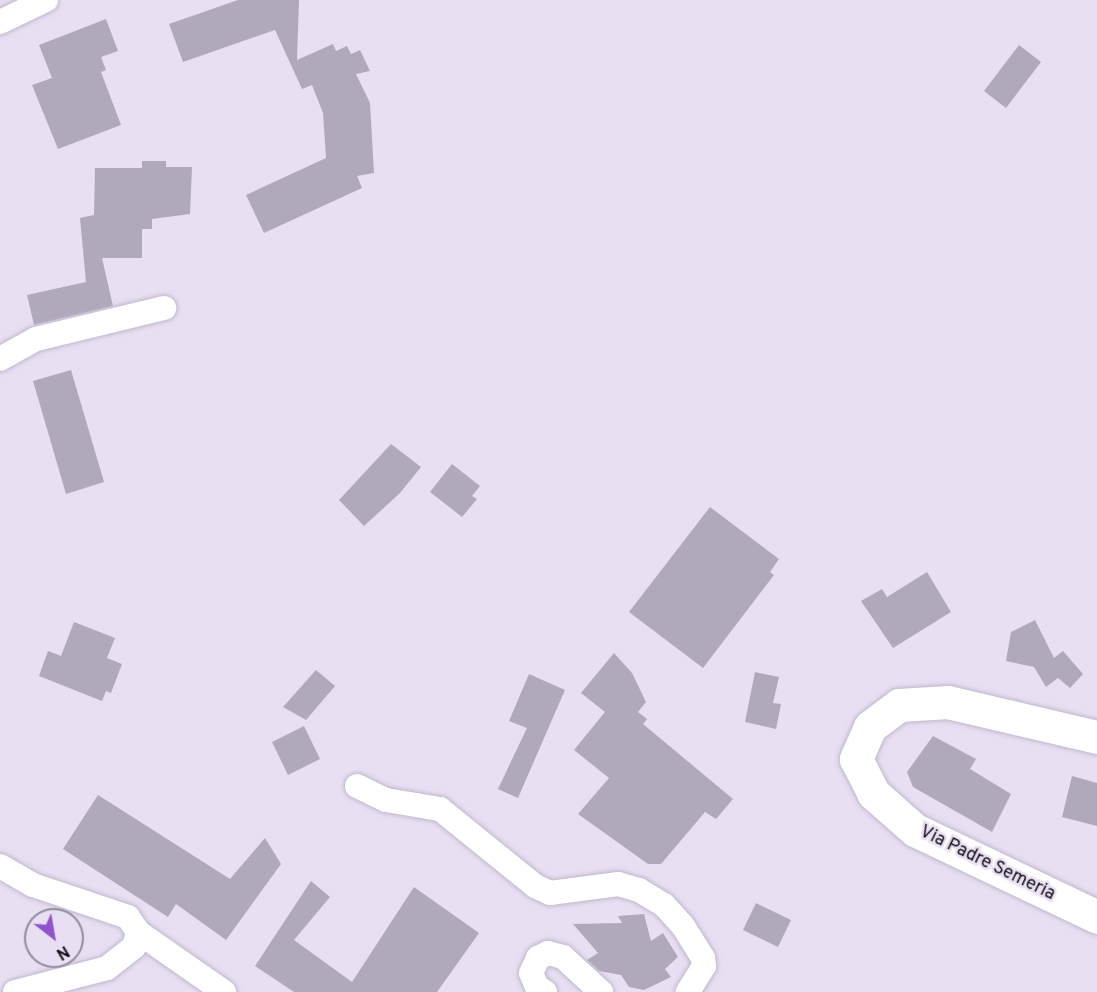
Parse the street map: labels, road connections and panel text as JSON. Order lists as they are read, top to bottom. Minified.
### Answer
{"streets":{"main road":["Via Padre Semeria"]},"north":"bottom right"}
